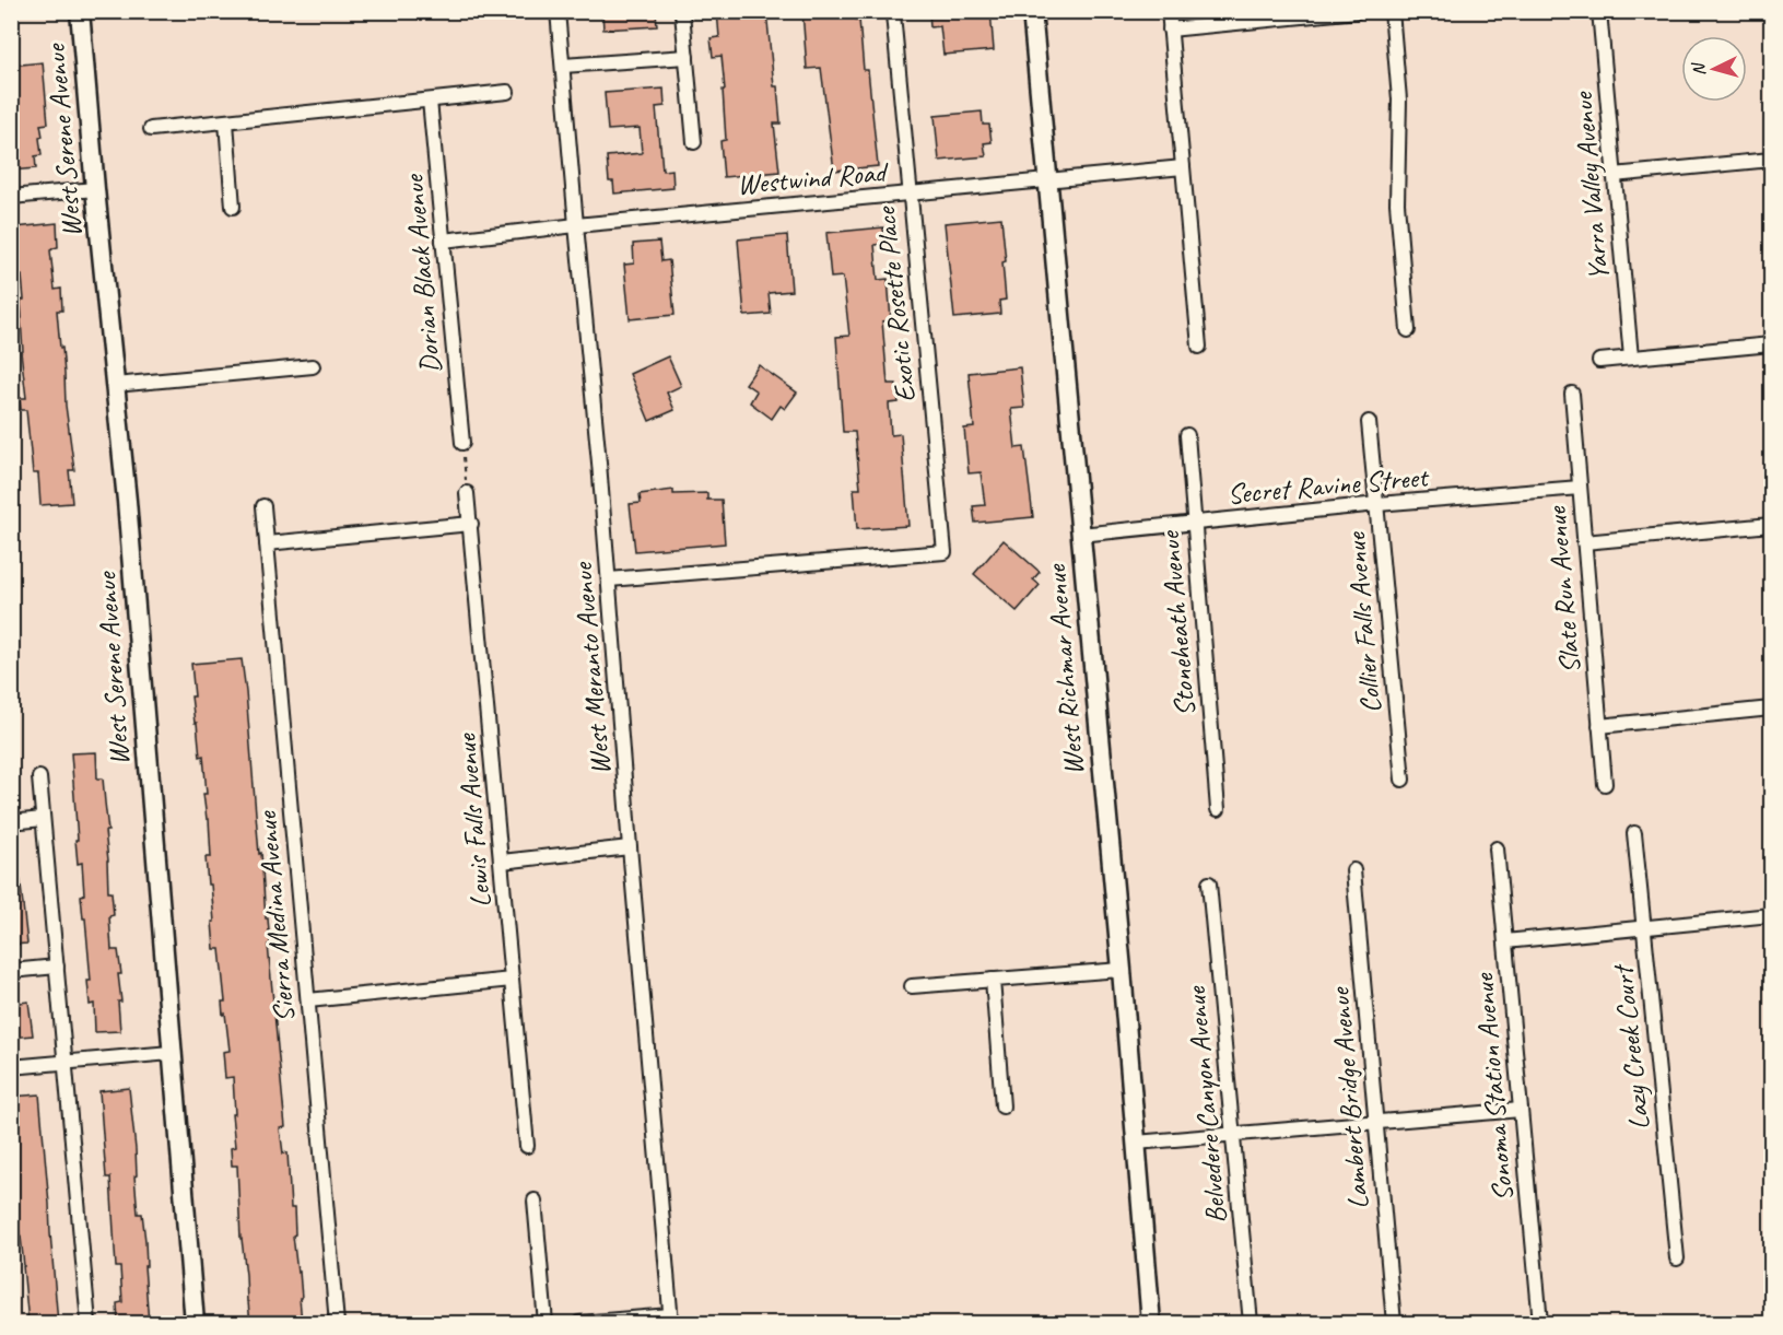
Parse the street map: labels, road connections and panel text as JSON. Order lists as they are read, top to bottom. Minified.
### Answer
{"streets":{"street":["West Serene Avenue","Westwind Road","Yarra Valley Avenue","Dorian Black Avenue","Exotic Rosette Place","Secret Ravine Street","Slate Run Avenue","Collier Falls Avenue","Stoneheath Avenue","West Meranto Avenue","West Richmar Avenue","Lewis Falls Avenue","Sierra Medina Avenue","Lazy Creek Court","Sonoma Station Avenue","Lambert Bridge Avenue","Belvedere Canyon Avenue"]},"crossings":[["Westwind Road","Dorian Black Avenue"],["Westwind Road","Exotic Rosette Place"],["Westwind Road","West Meranto Avenue"],["Westwind Road","West Richmar Avenue"],["Exotic Rosette Place","West Meranto Avenue"],["Secret Ravine Street","Slate Run Avenue"],["Secret Ravine Street","Collier Falls Avenue"],["Secret Ravine Street","Stoneheath Avenue"],["Secret Ravine Street","West Richmar Avenue"]],"north":"left"}
